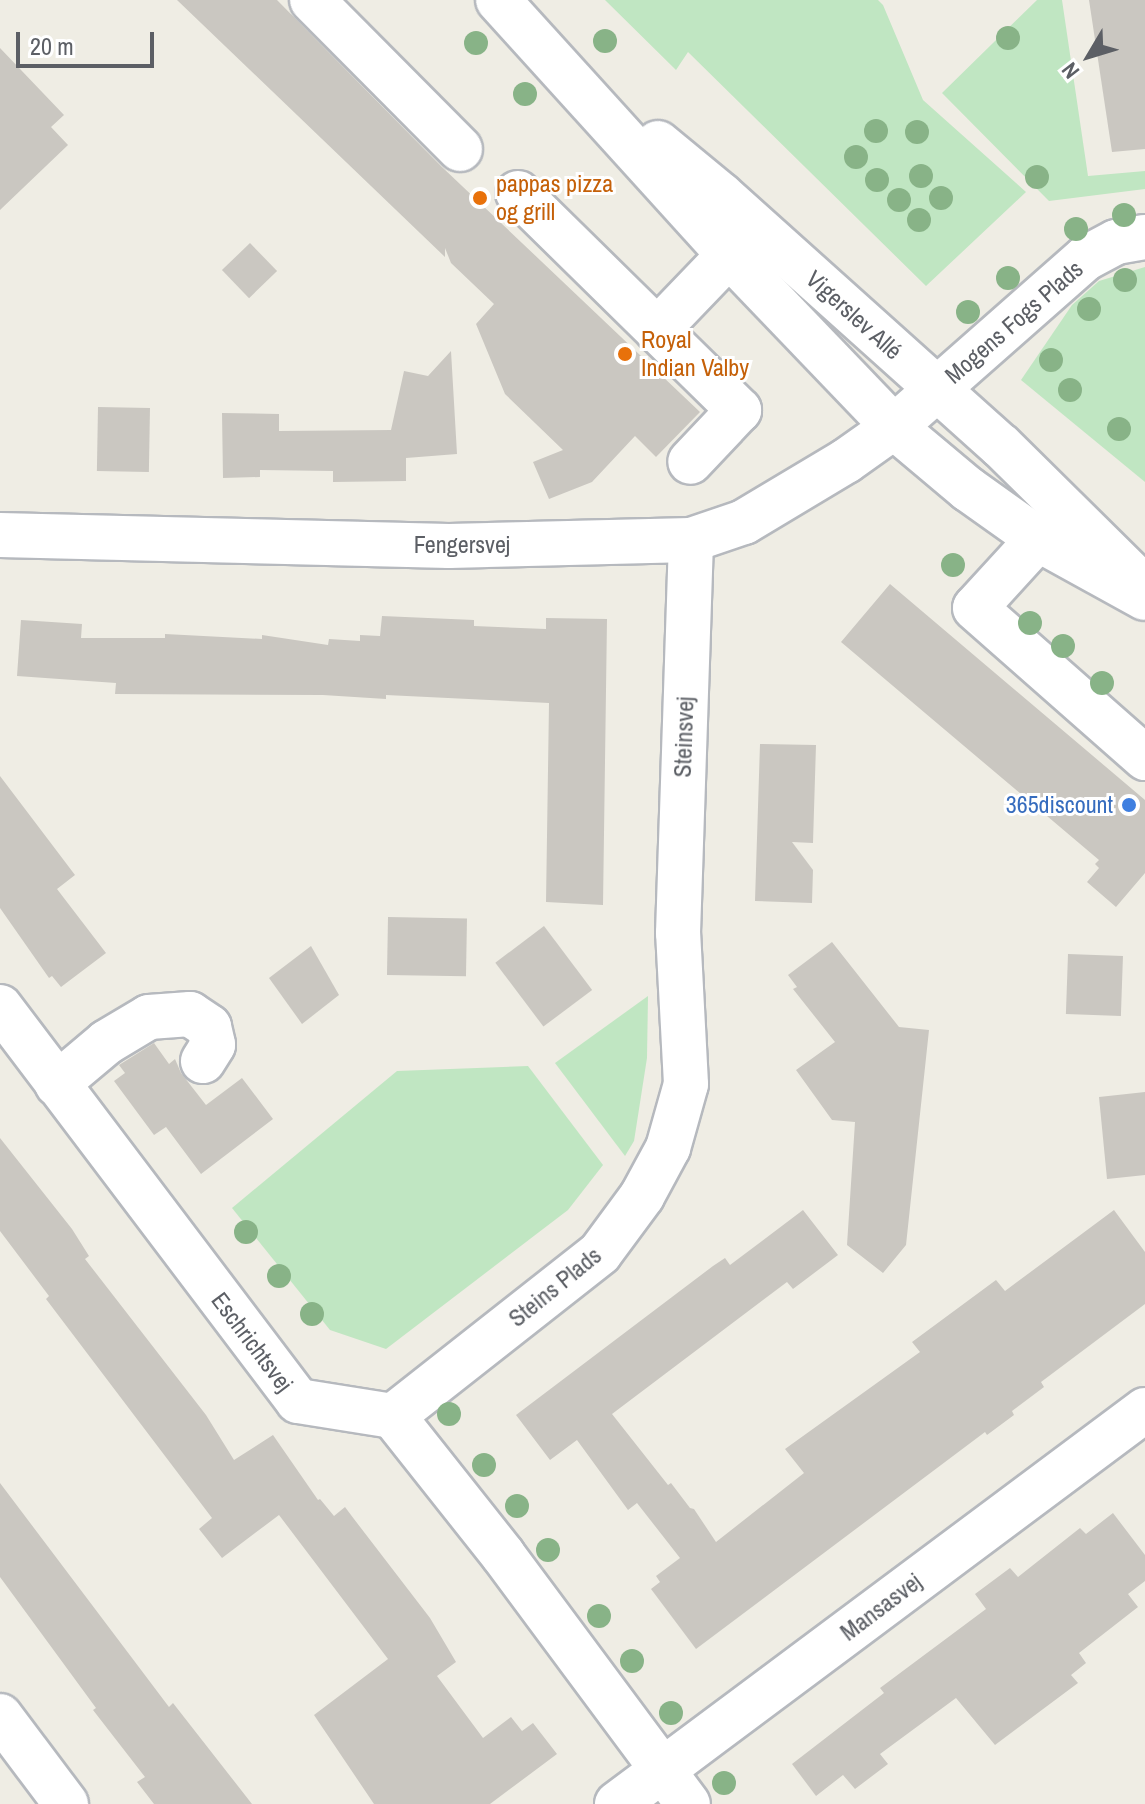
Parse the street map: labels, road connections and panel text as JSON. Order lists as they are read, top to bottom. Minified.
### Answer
{"streets":{"street":["Vigerslev Allé","Mogens Fogs Plads","Fengersvej","Steinsvej","Steins Plads","Eschrichtsvej","Mansasvej"]},"crossings":[["Vigerslev Allé","Mogens Fogs Plads"],["Vigerslev Allé","Fengersvej"],["Mogens Fogs Plads","Fengersvej"],["Fengersvej","Steinsvej"],["Steinsvej","Steins Plads"],["Steins Plads","Eschrichtsvej"]],"places":["pappas pizza og grill","Royal Indian Valby","365discount"],"scale_bar":"20 m","north":"bottom left"}
